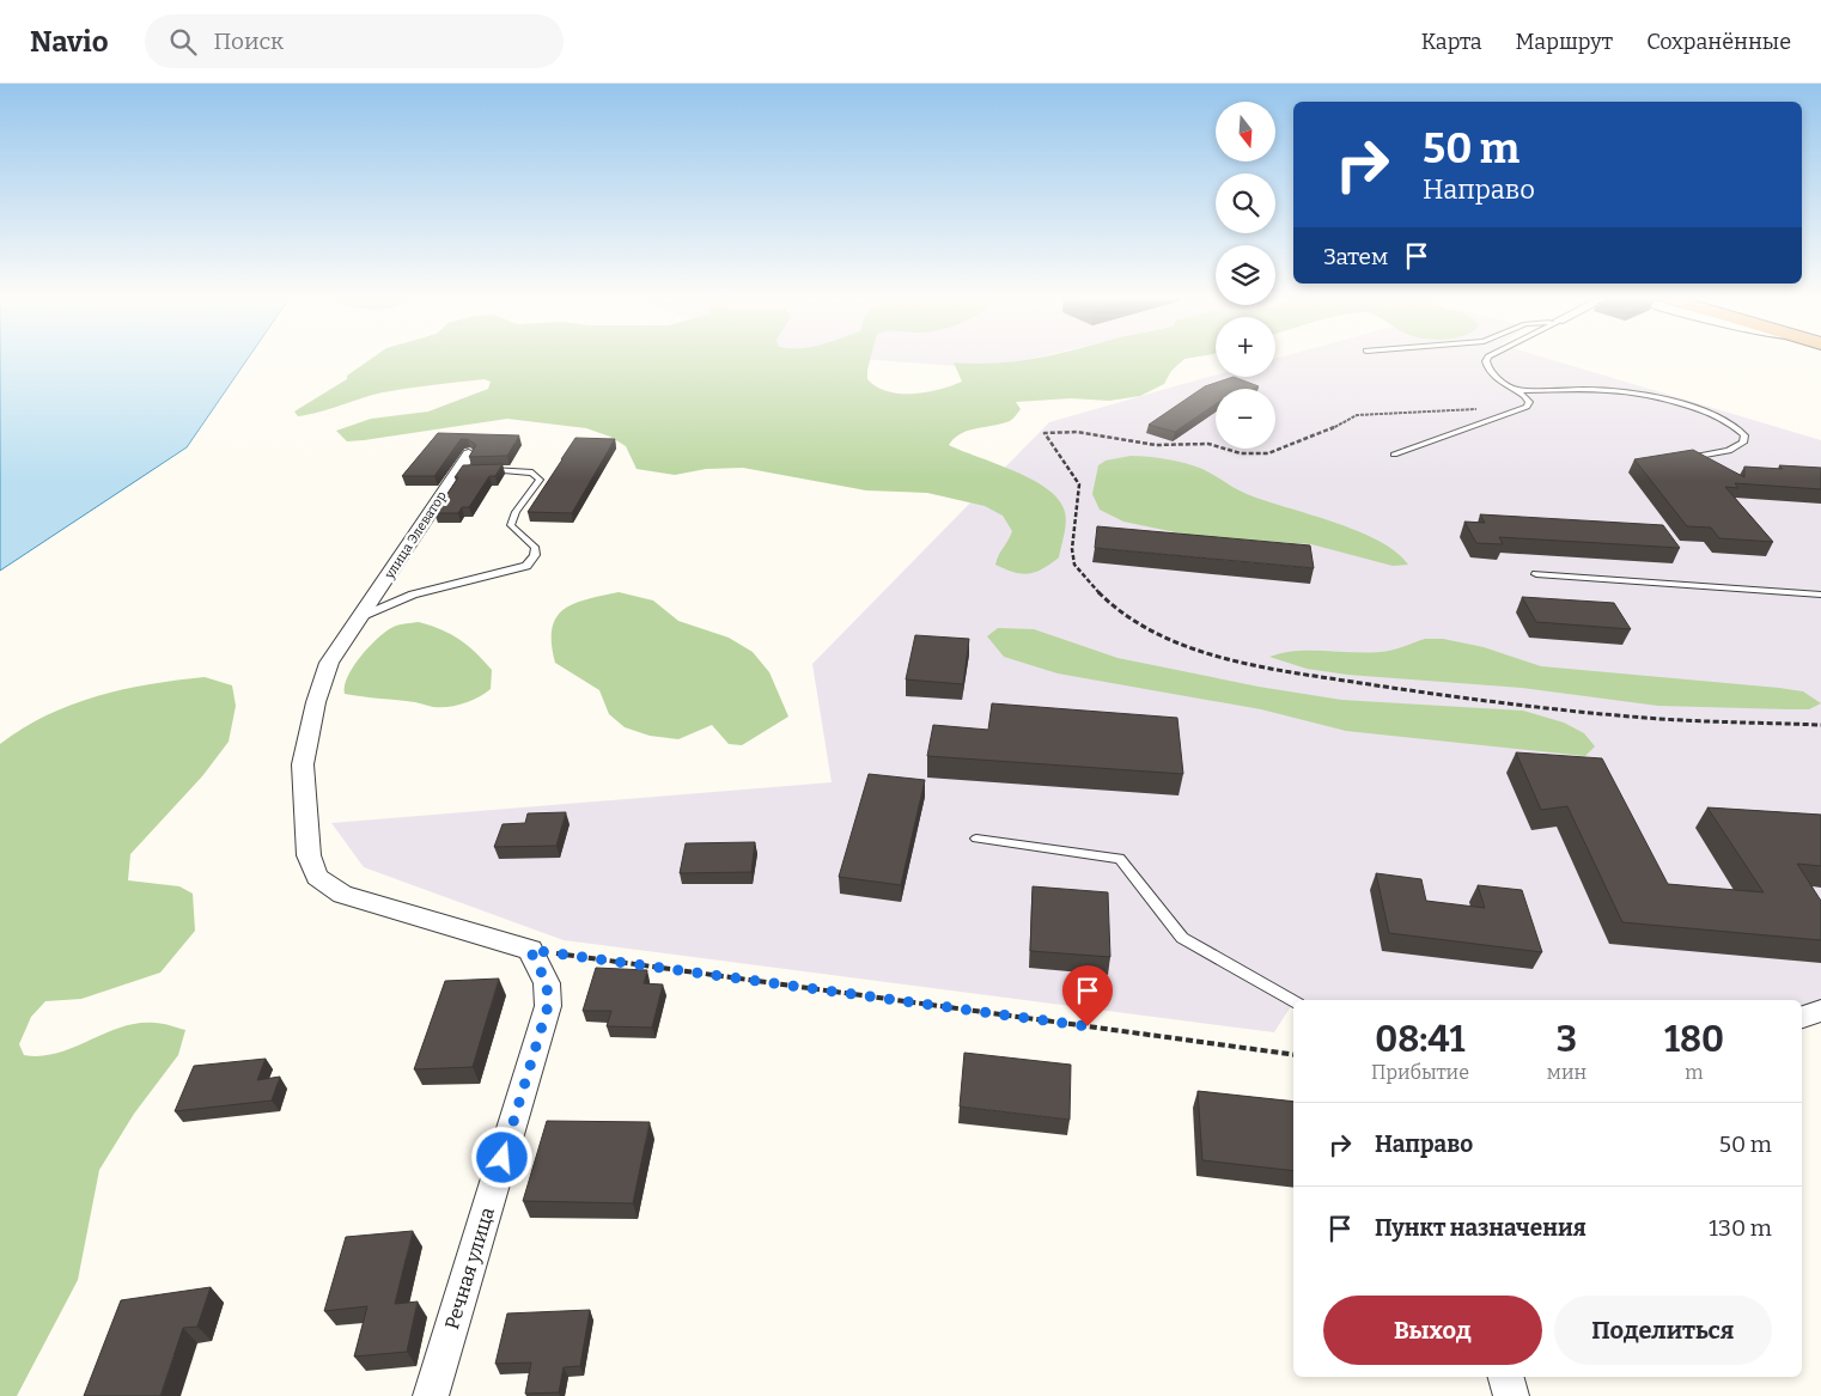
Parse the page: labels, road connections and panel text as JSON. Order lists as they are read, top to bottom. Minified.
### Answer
{"streets":{"street":["улица Элеватор","Речная улица"]},"crossings":[["улица Элеватор","Речная улица"]],"north":"bottom","page":{"header":"Navio","search":"Поиск","nav":["Карта","Маршрут","Сохранённые"],"map_buttons":["+","−"],"turn":["50 m","Направо"],"then":"Затем","eta":["08:41","Прибытие","3","мин","180","m"],"list":[{"name":"Направо","value":"50 m"},{"name":"Пункт назначения","value":"130 m"}],"buttons":["Выход","Поделиться"]}}
